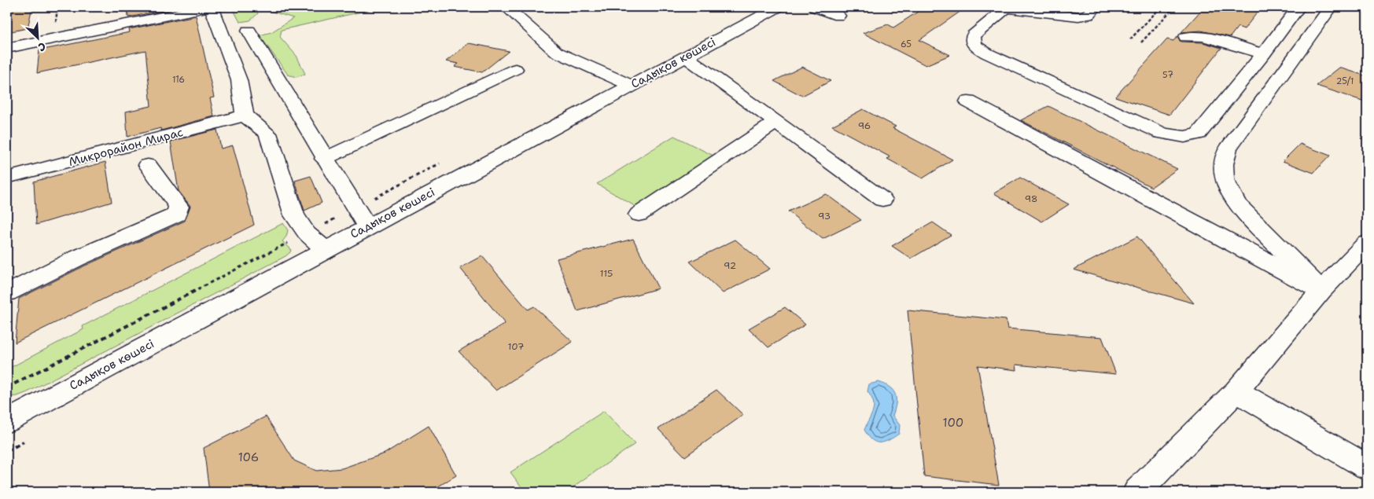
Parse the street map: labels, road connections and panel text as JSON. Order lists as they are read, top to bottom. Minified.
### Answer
{"streets":{"street":["Садықов көшесі","Микрорайон Мирас"]},"house_numbers":["65","57","116","25/1","96","98","93","92","115","107","100","106"],"north":"bottom right"}
